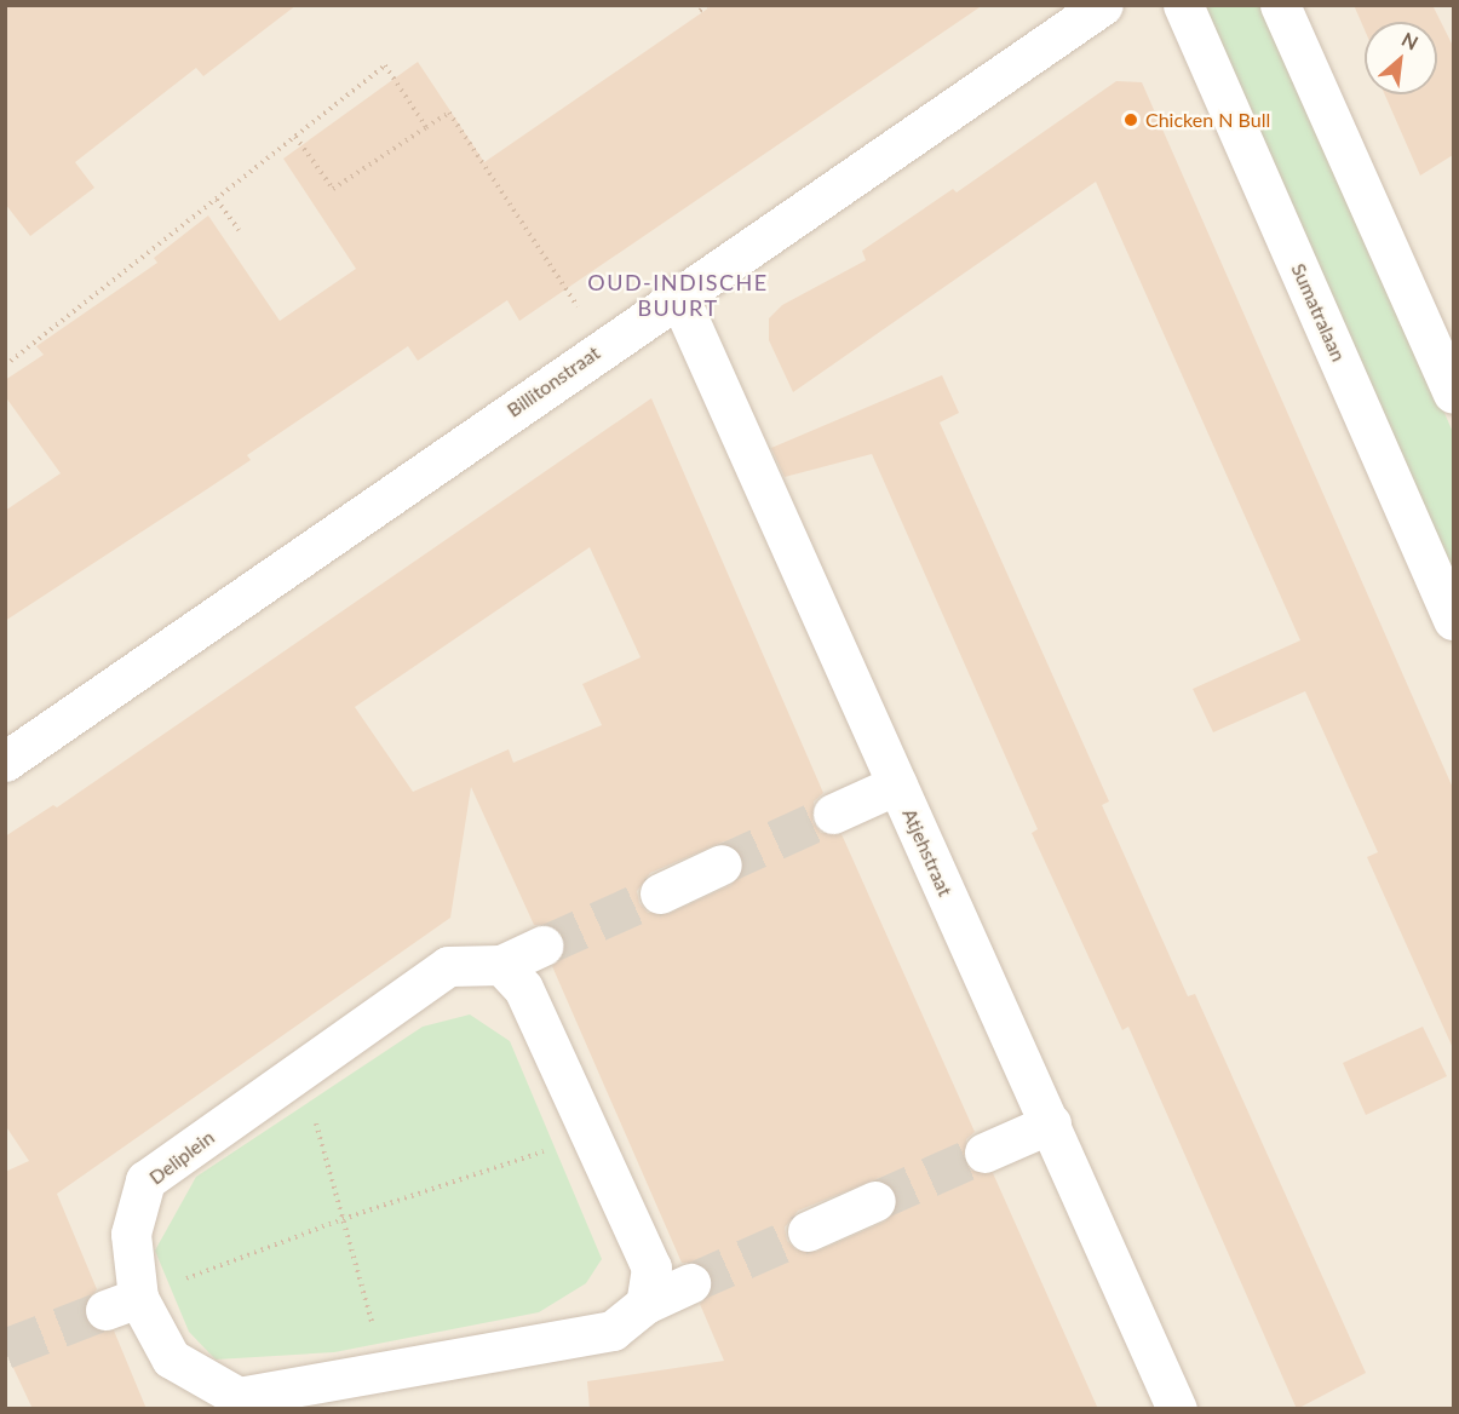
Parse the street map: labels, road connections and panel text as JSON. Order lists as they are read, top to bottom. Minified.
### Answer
{"streets":{"street":["Sumatralaan","Billitonstraat","Atjehstraat","Deliplein"]},"crossings":[["Billitonstraat","Atjehstraat"]],"districts":["OUD-INDISCHE BUURT"],"places":["Chicken N Bull"],"north":"top right"}
